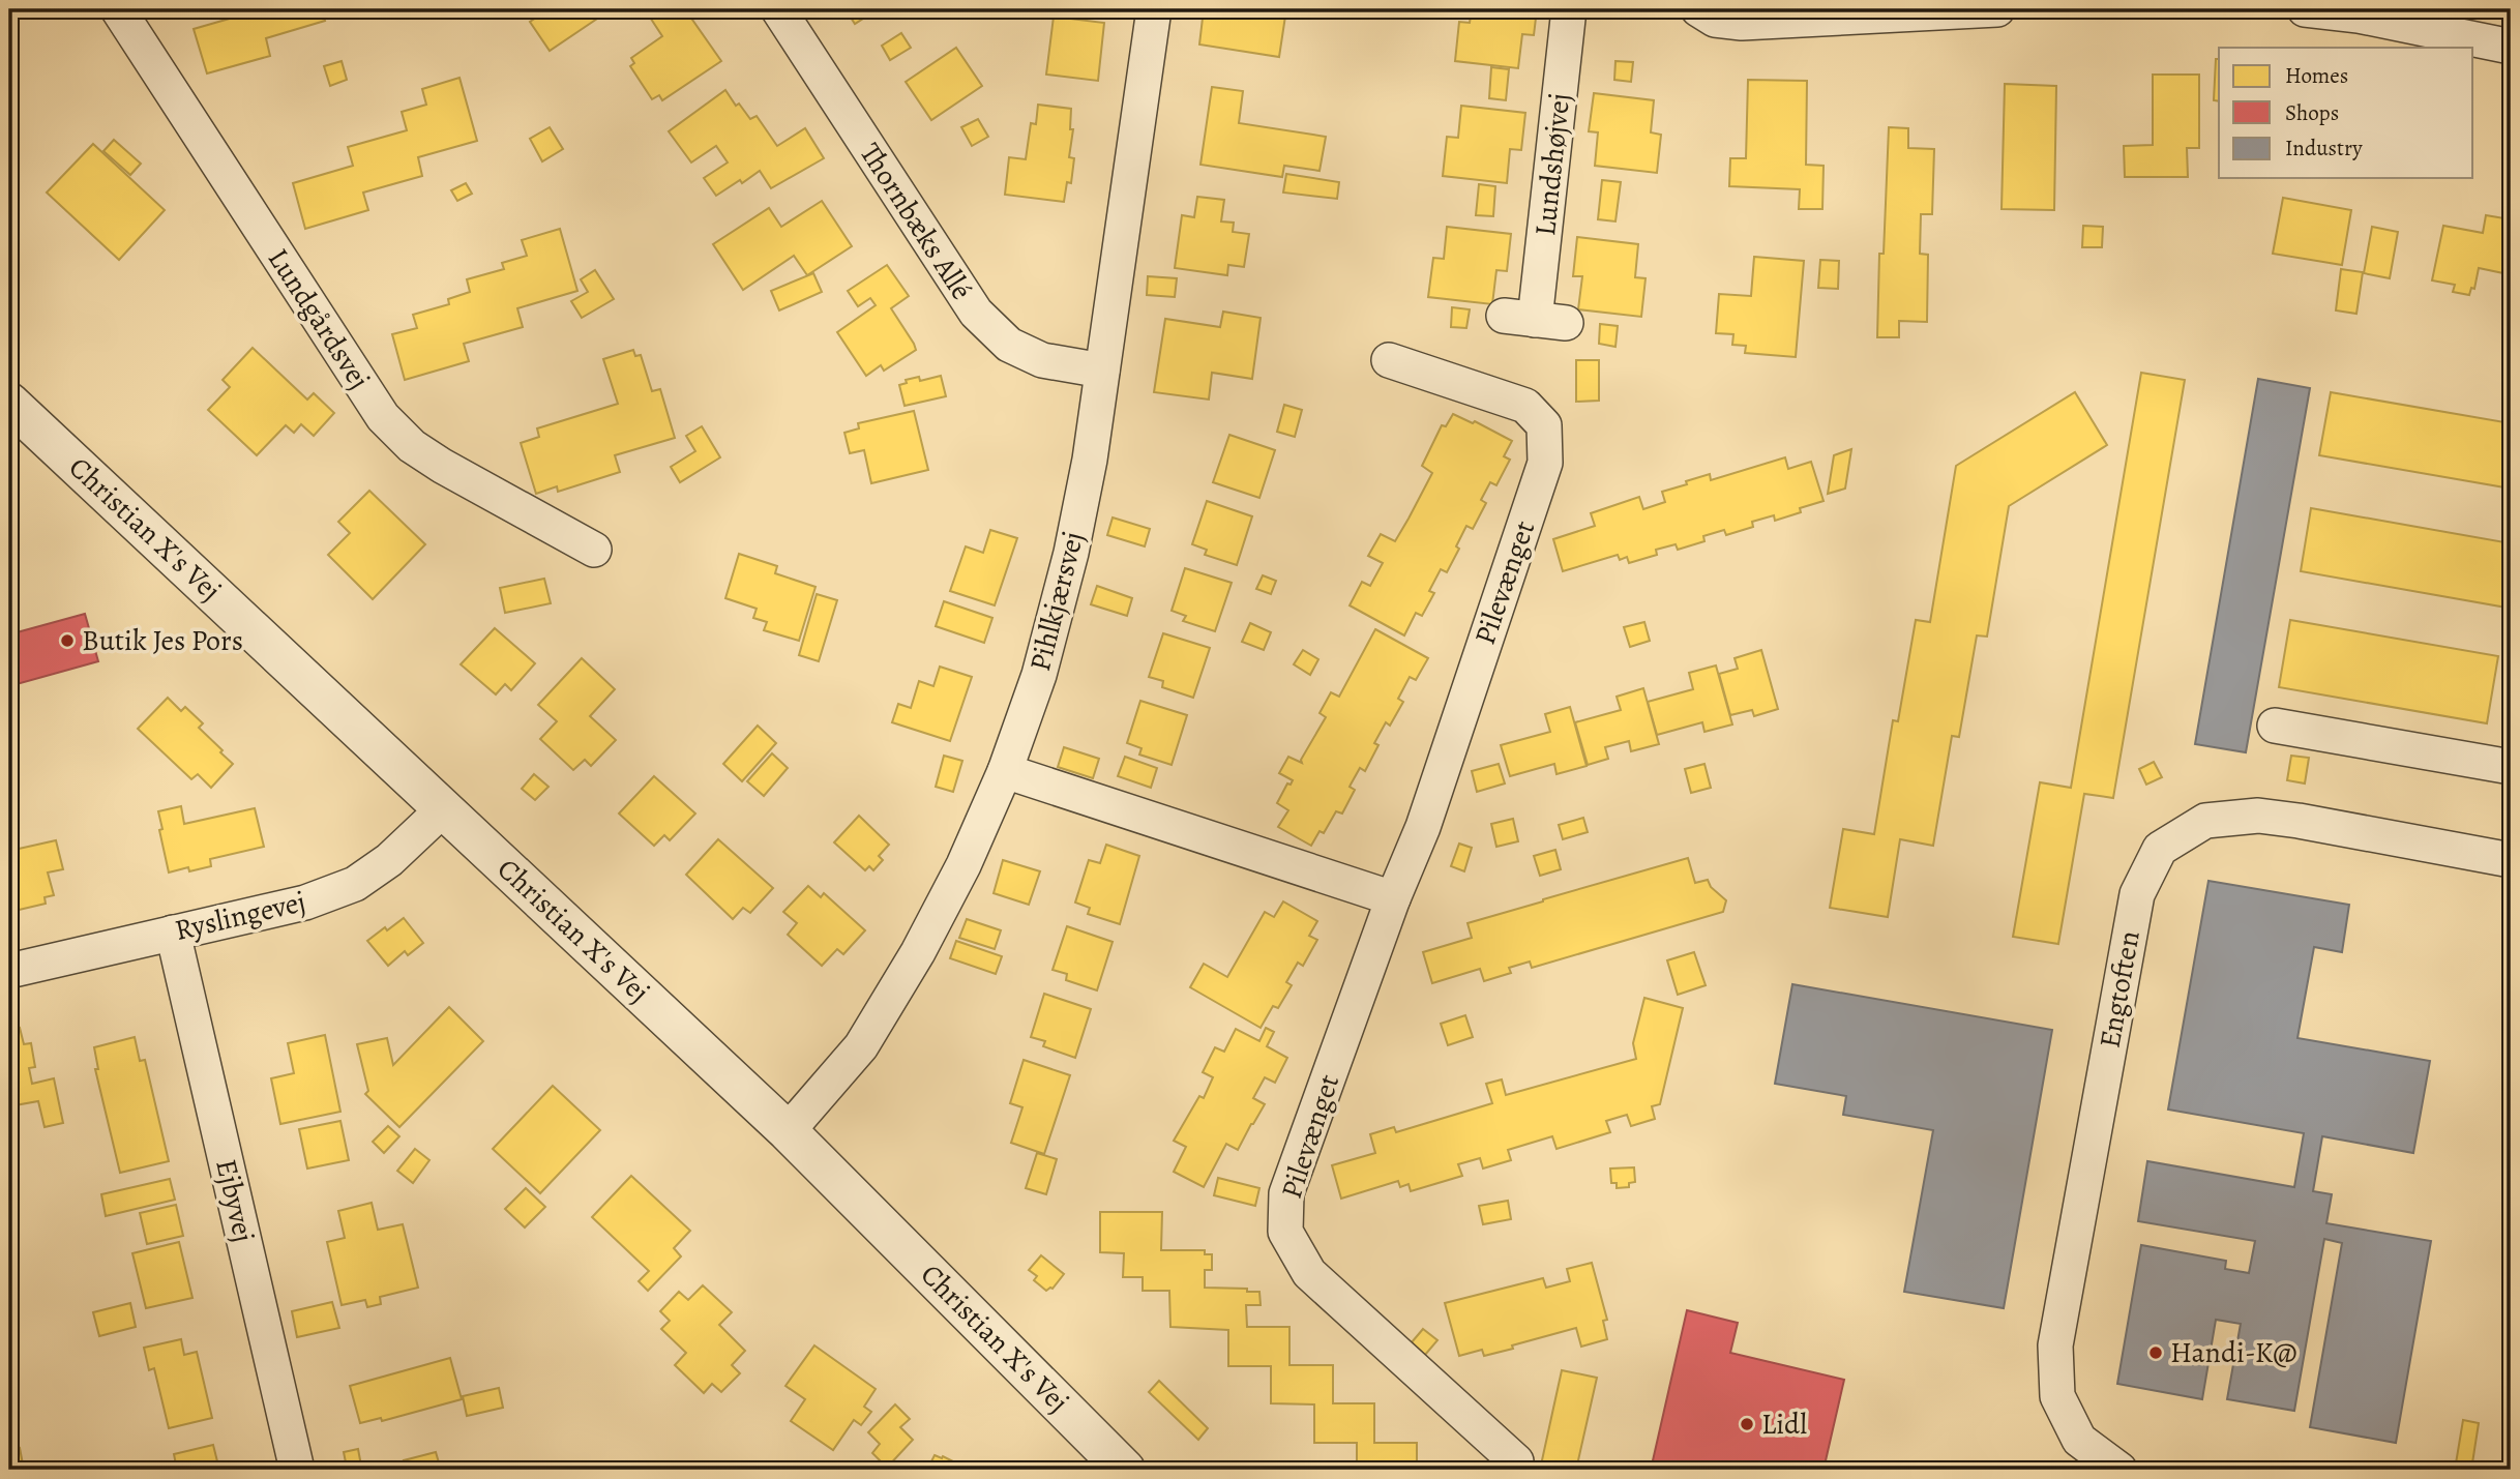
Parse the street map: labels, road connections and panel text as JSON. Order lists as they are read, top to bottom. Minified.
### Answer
{"streets":{"street":["Lundshøjvej","Thornbæks Allé","Lundgårdsvej","Christian X's Vej","Pilevænget","Pihlkjærsvej","Ryslingevej","Engtoften","Ejbyvej"]},"crossings":[["Thornbæks Allé","Pihlkjærsvej"],["Christian X's Vej","Pihlkjærsvej"],["Christian X's Vej","Ryslingevej"],["Ryslingevej","Ejbyvej"]],"places":["Butik Jes Pors","Handi-K@","Lidl"],"legend":["Homes","Shops","Industry"]}
